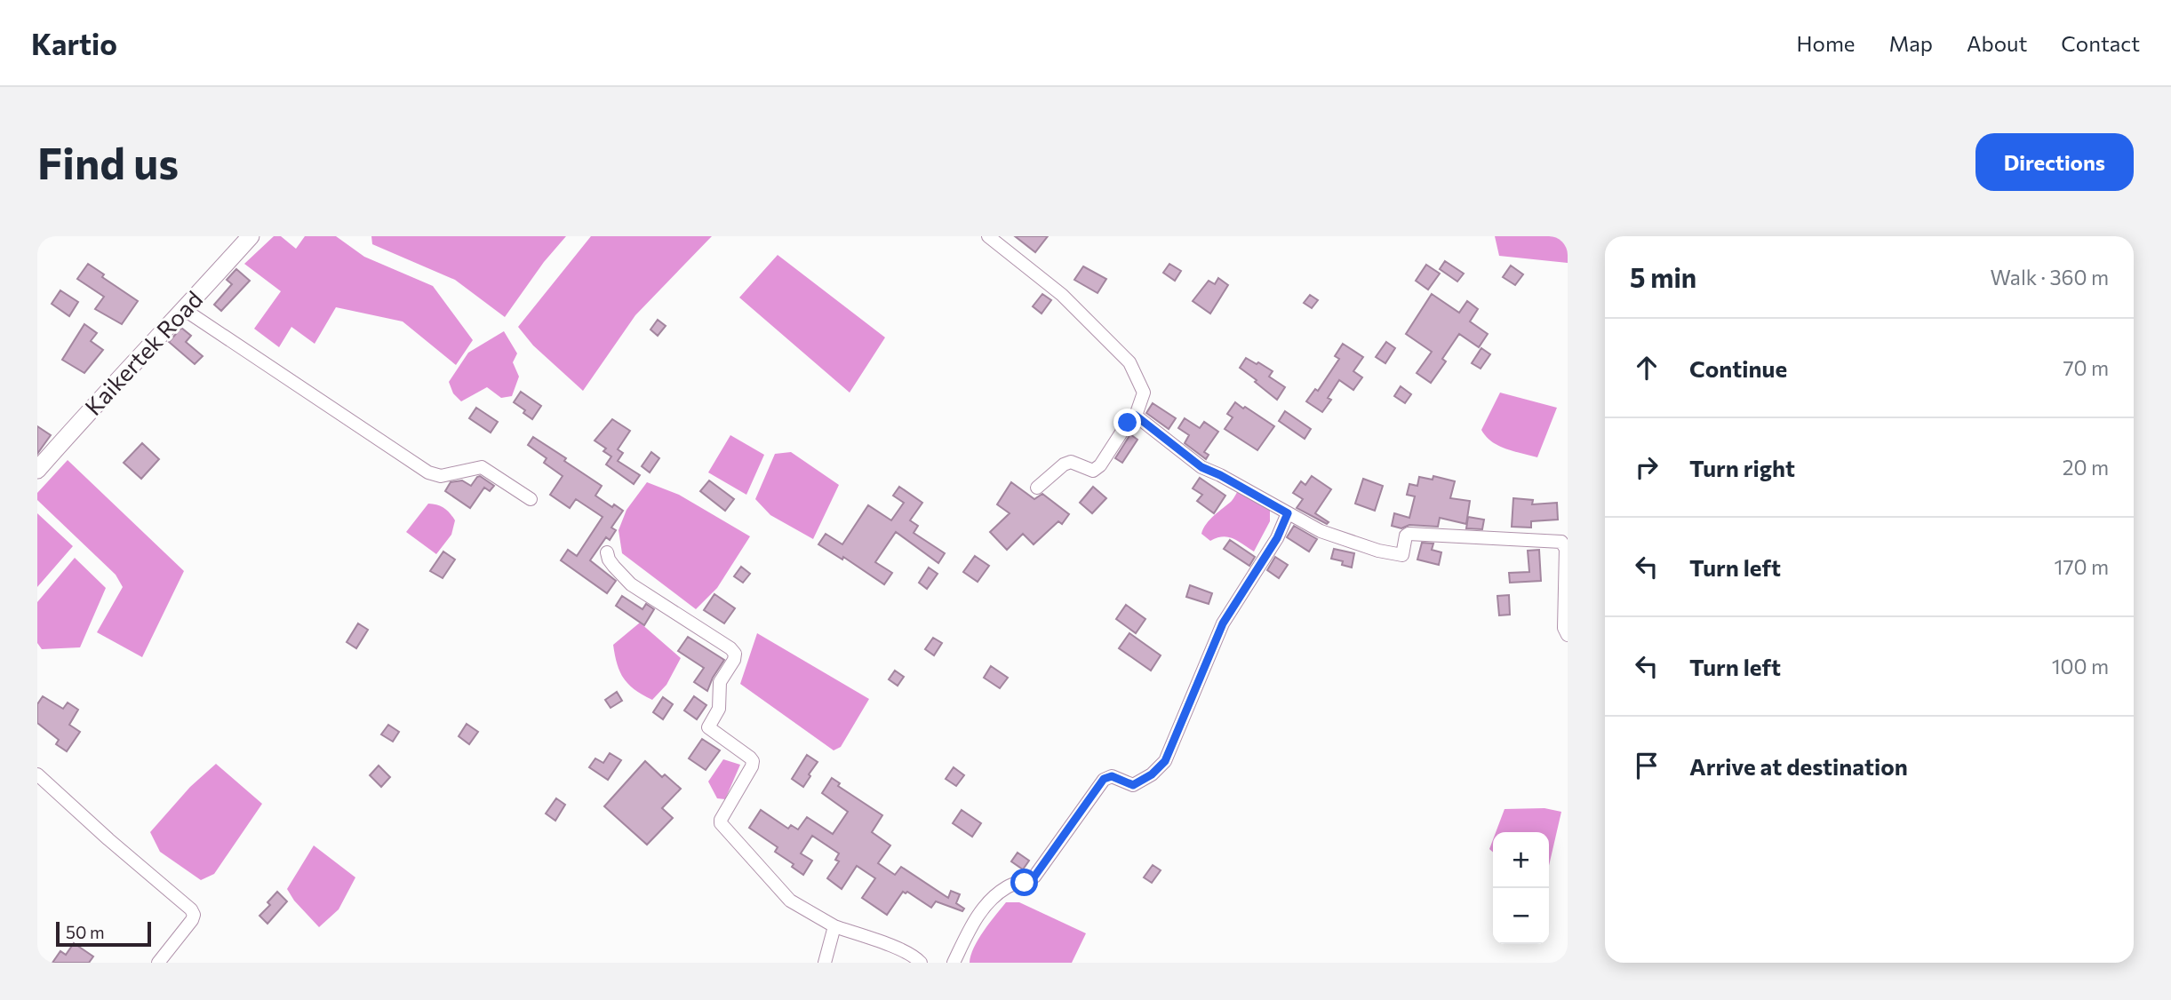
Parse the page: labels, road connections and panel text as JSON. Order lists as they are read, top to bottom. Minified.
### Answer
{"streets":{"main road":["Kaikertek Road"]},"scale_bar":"50 m","page":{"header":"Kartio","nav":["Home","Map","About","Contact"],"buttons":"Directions","title":"Find us","heading":["5 min","Walk · 360 m"],"list":[["Continue","70 m"],["Turn right","20 m"],["Turn left","170 m"],["Turn left","100 m"],"Arrive at destination"],"map_buttons":["+","−"],"scale":"50 m"}}
